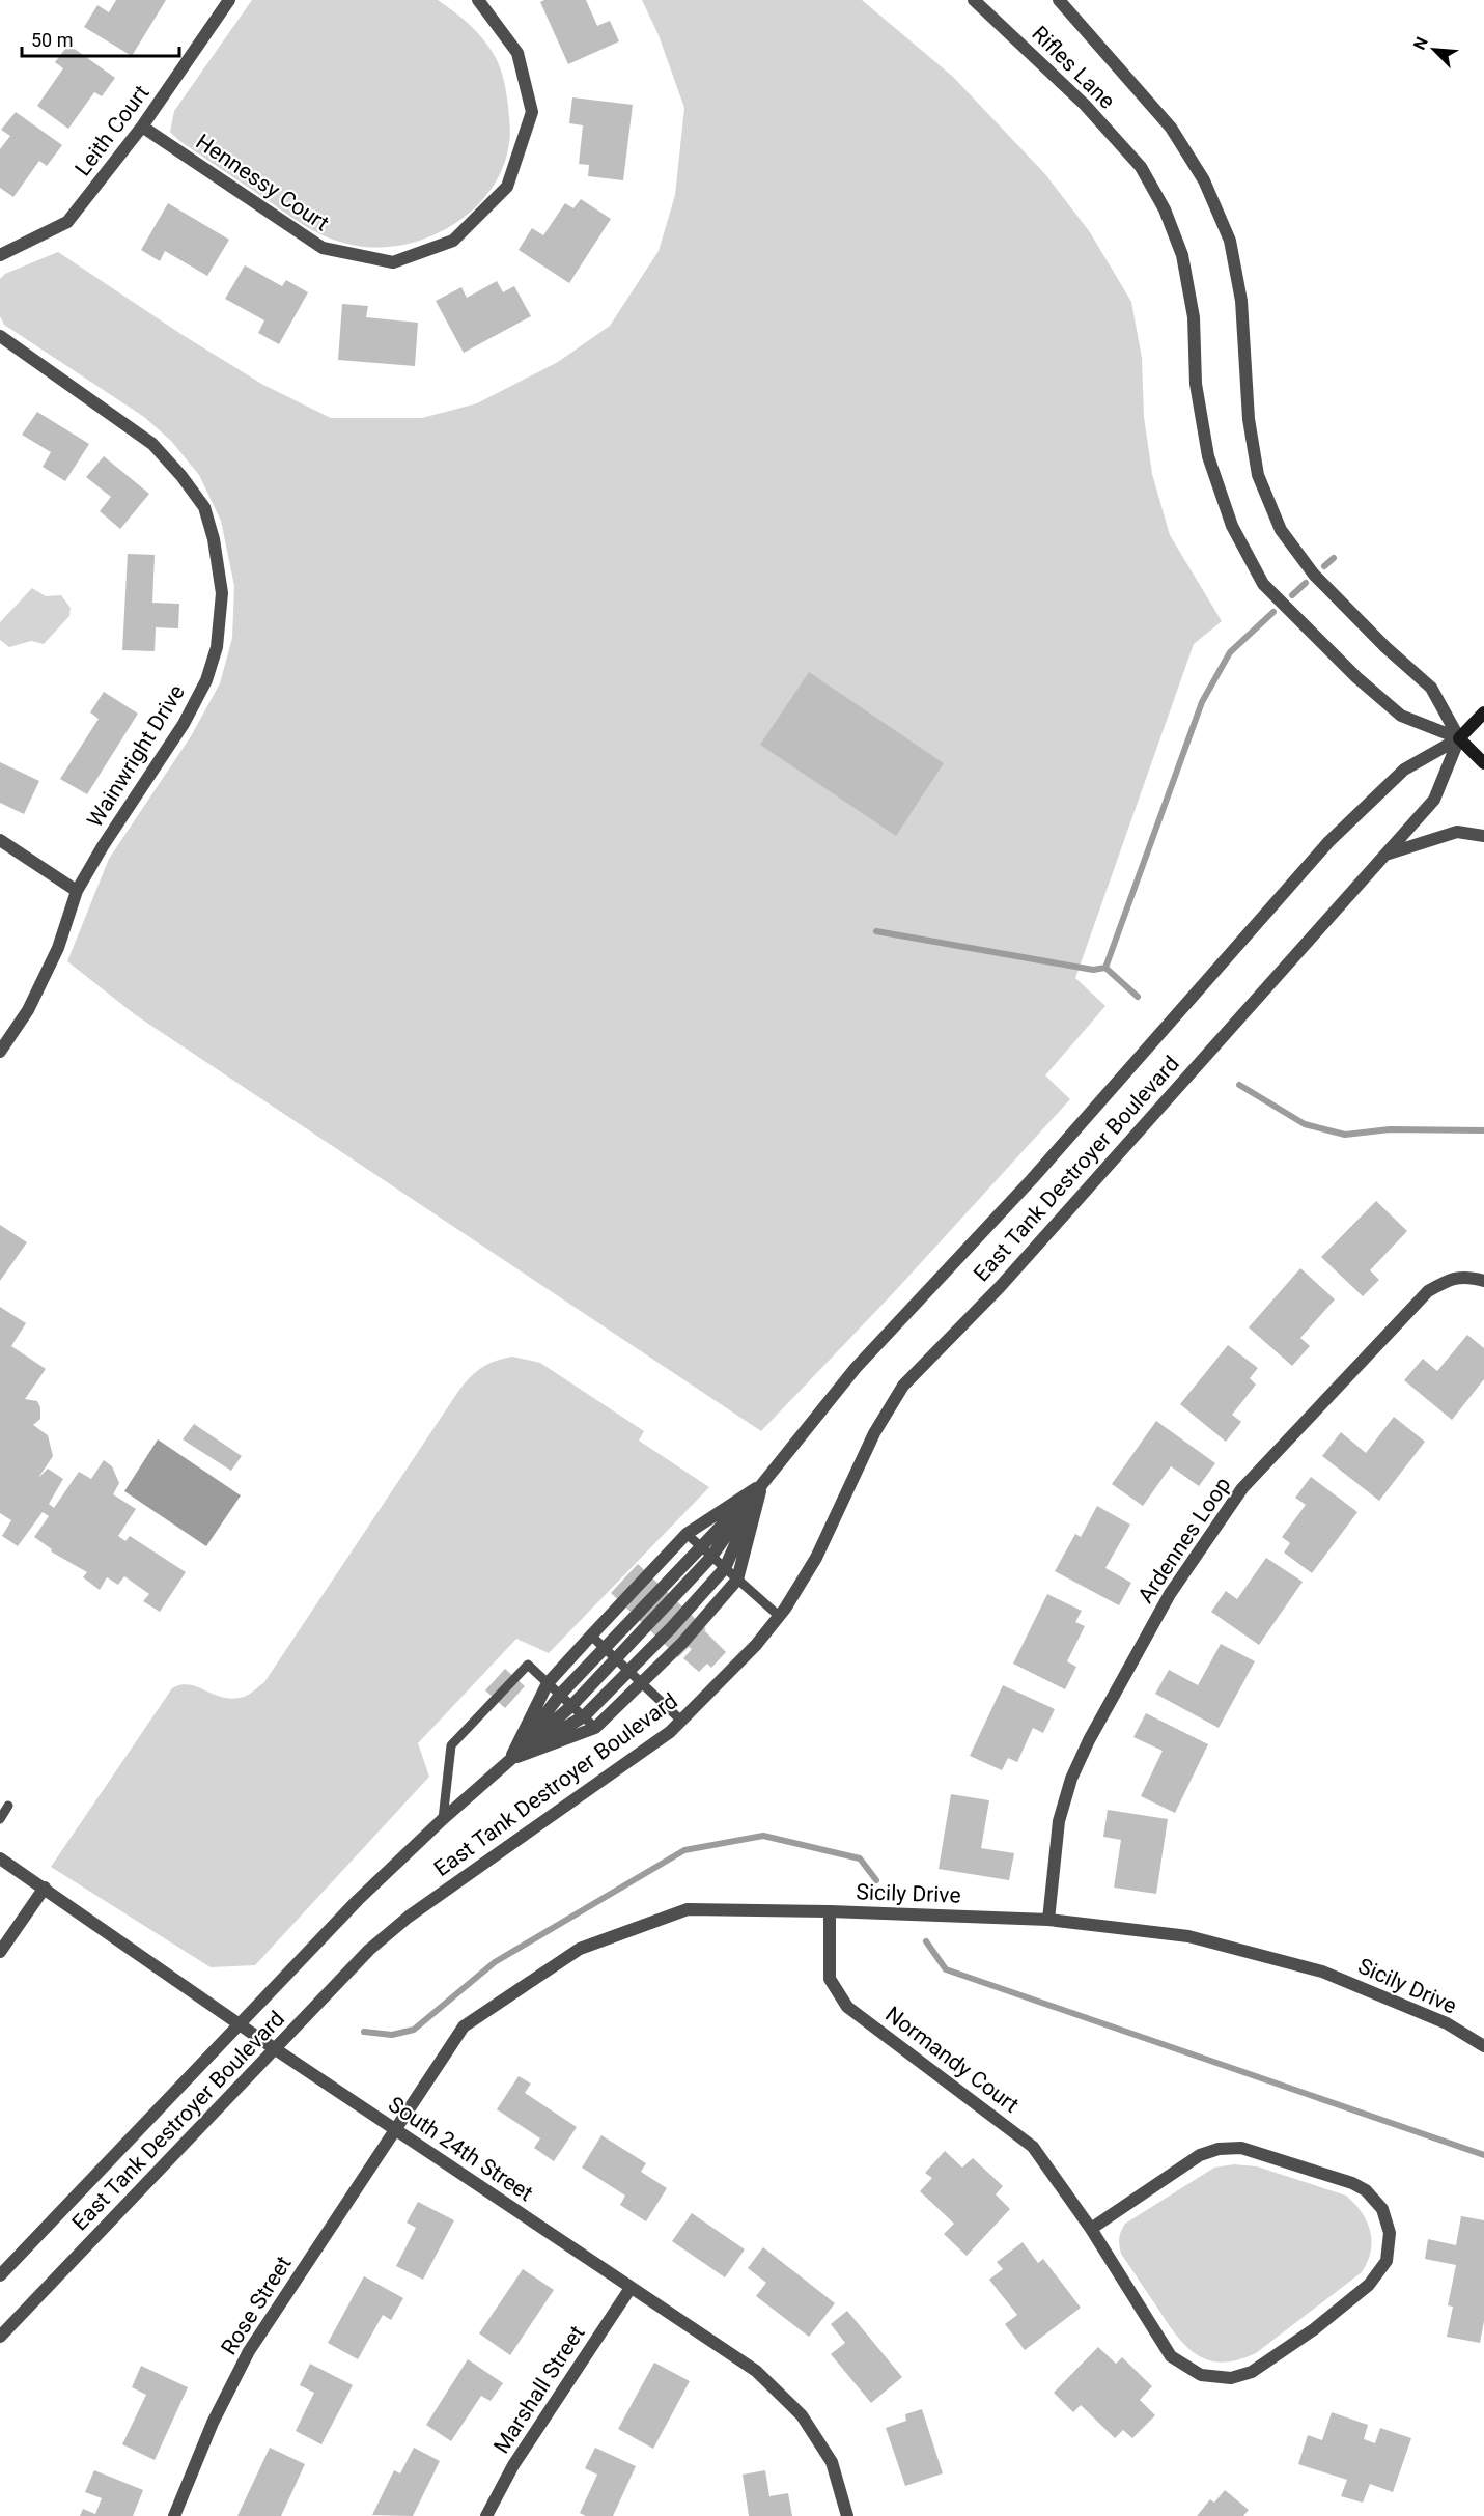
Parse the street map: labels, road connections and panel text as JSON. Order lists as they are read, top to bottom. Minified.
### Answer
{"streets":{"street":["Rifles Lane","Leith Court","Hennessy Court","Wainwright Drive","East Tank Destroyer Boulevard","Ardennes Loop","Sicily Drive","Normandy Court","South 24th Street","Rose Street","Marshall Street"]},"crossings":[["Rifles Lane","East Tank Destroyer Boulevard"],["Leith Court","Hennessy Court"],["East Tank Destroyer Boulevard","South 24th Street"],["Ardennes Loop","Sicily Drive"],["Sicily Drive","Normandy Court"],["Sicily Drive","South 24th Street"],["Sicily Drive","Rose Street"],["South 24th Street","Rose Street"],["South 24th Street","Marshall Street"]],"scale_bar":"50 m","north":"top left"}
